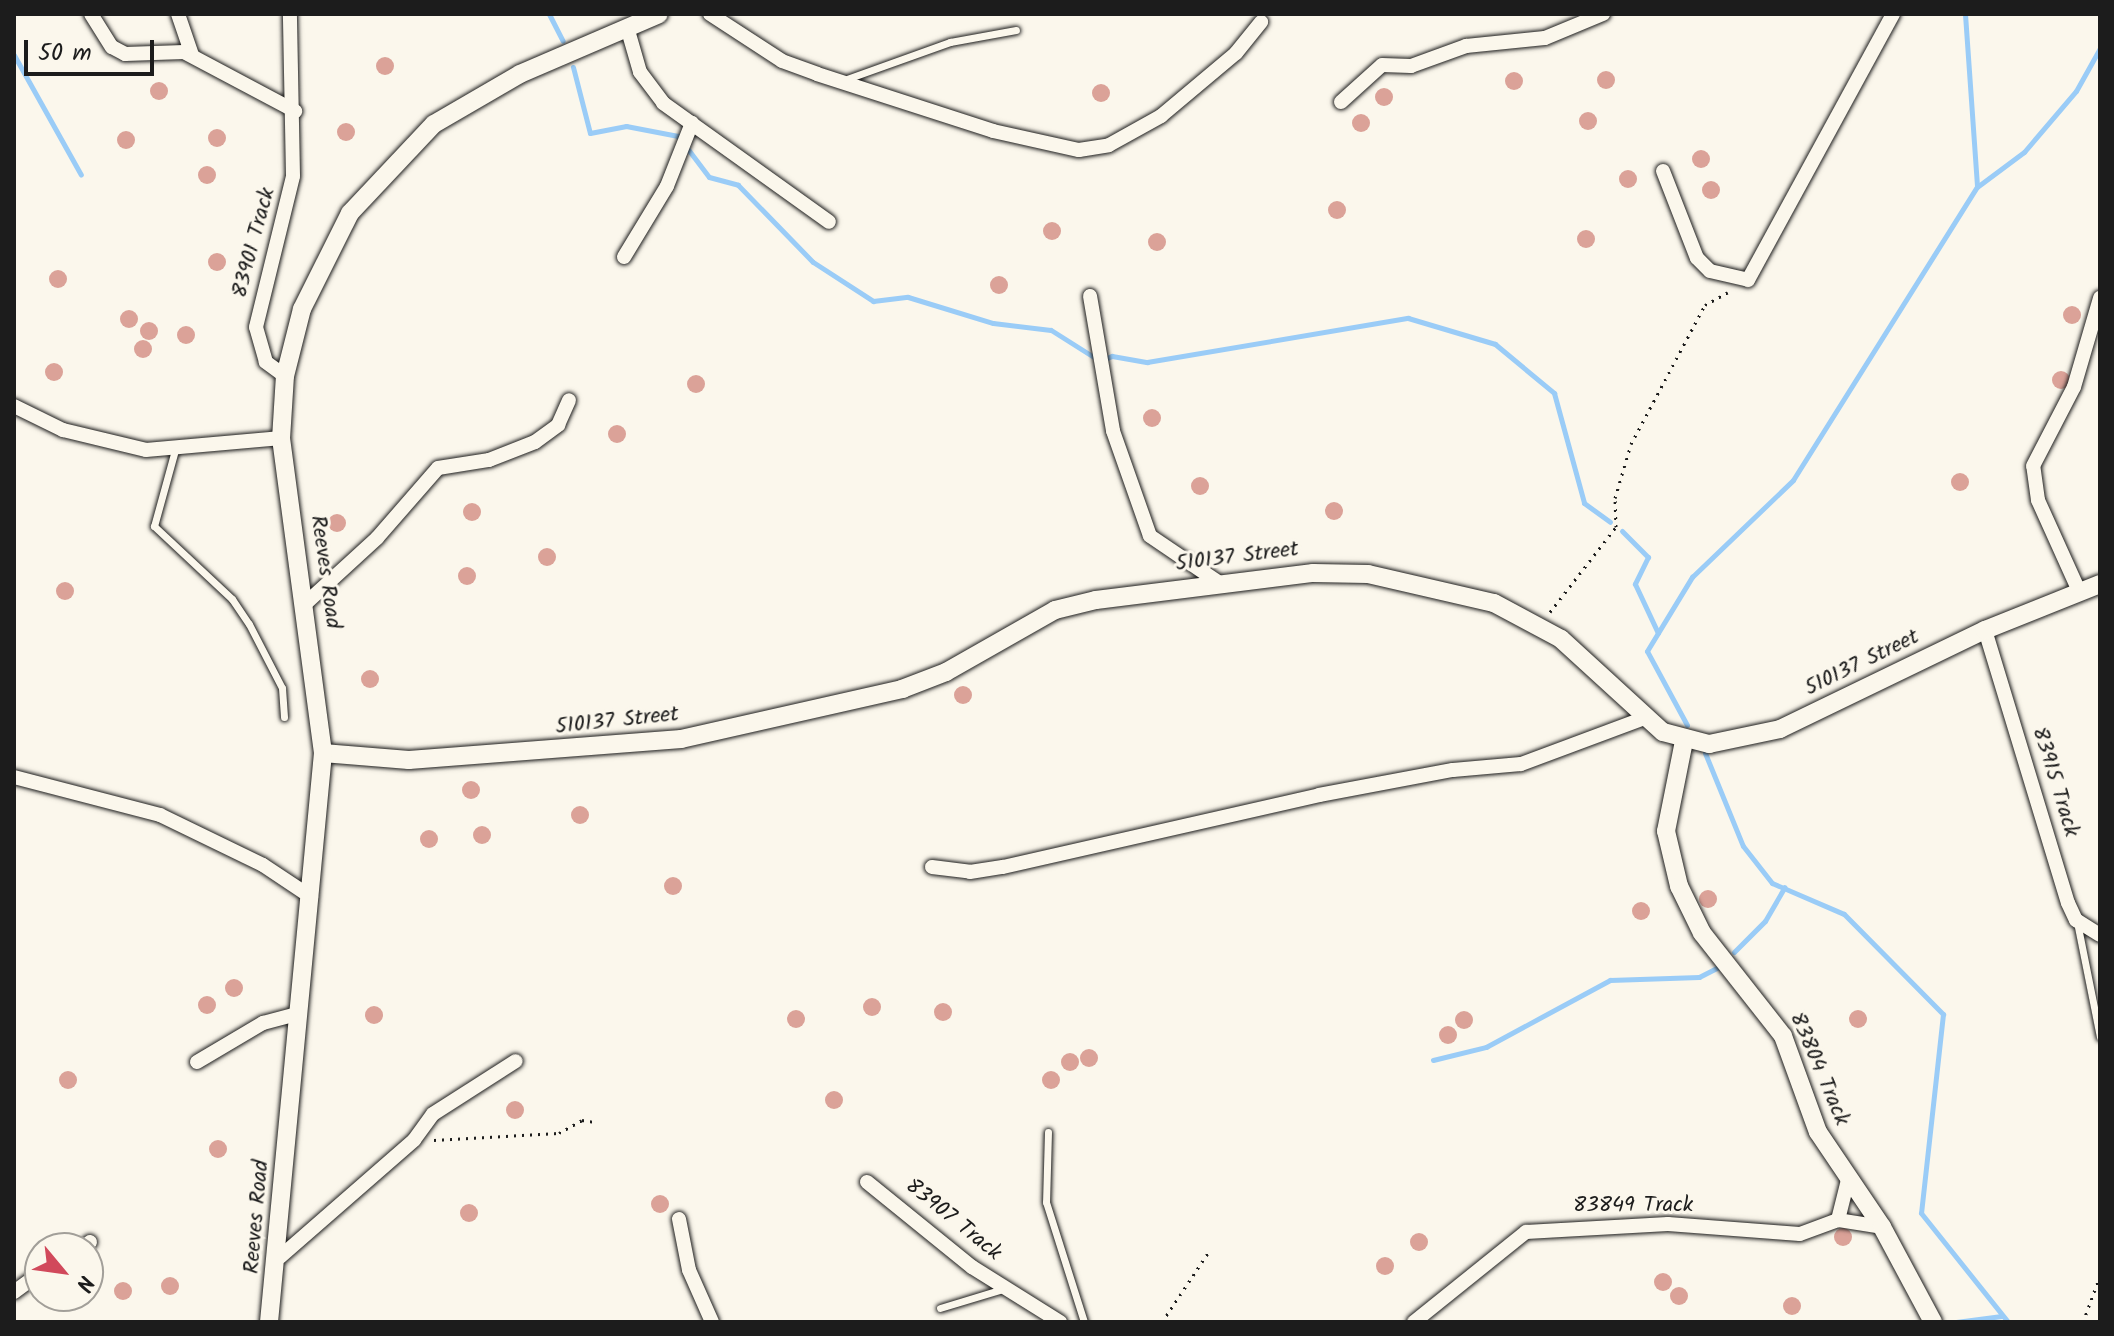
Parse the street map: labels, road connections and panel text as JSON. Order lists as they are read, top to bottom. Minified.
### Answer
{"streets":{"street":["83901 Track","510137 Street","Reeves Road","83915 Track","83804 Track","83849 Track","83907 Track"]},"crossings":[["83901 Track","Reeves Road"],["510137 Street","Reeves Road"],["510137 Street","83915 Track"],["510137 Street","83804 Track"]],"scale_bar":"50 m","north":"bottom right"}
